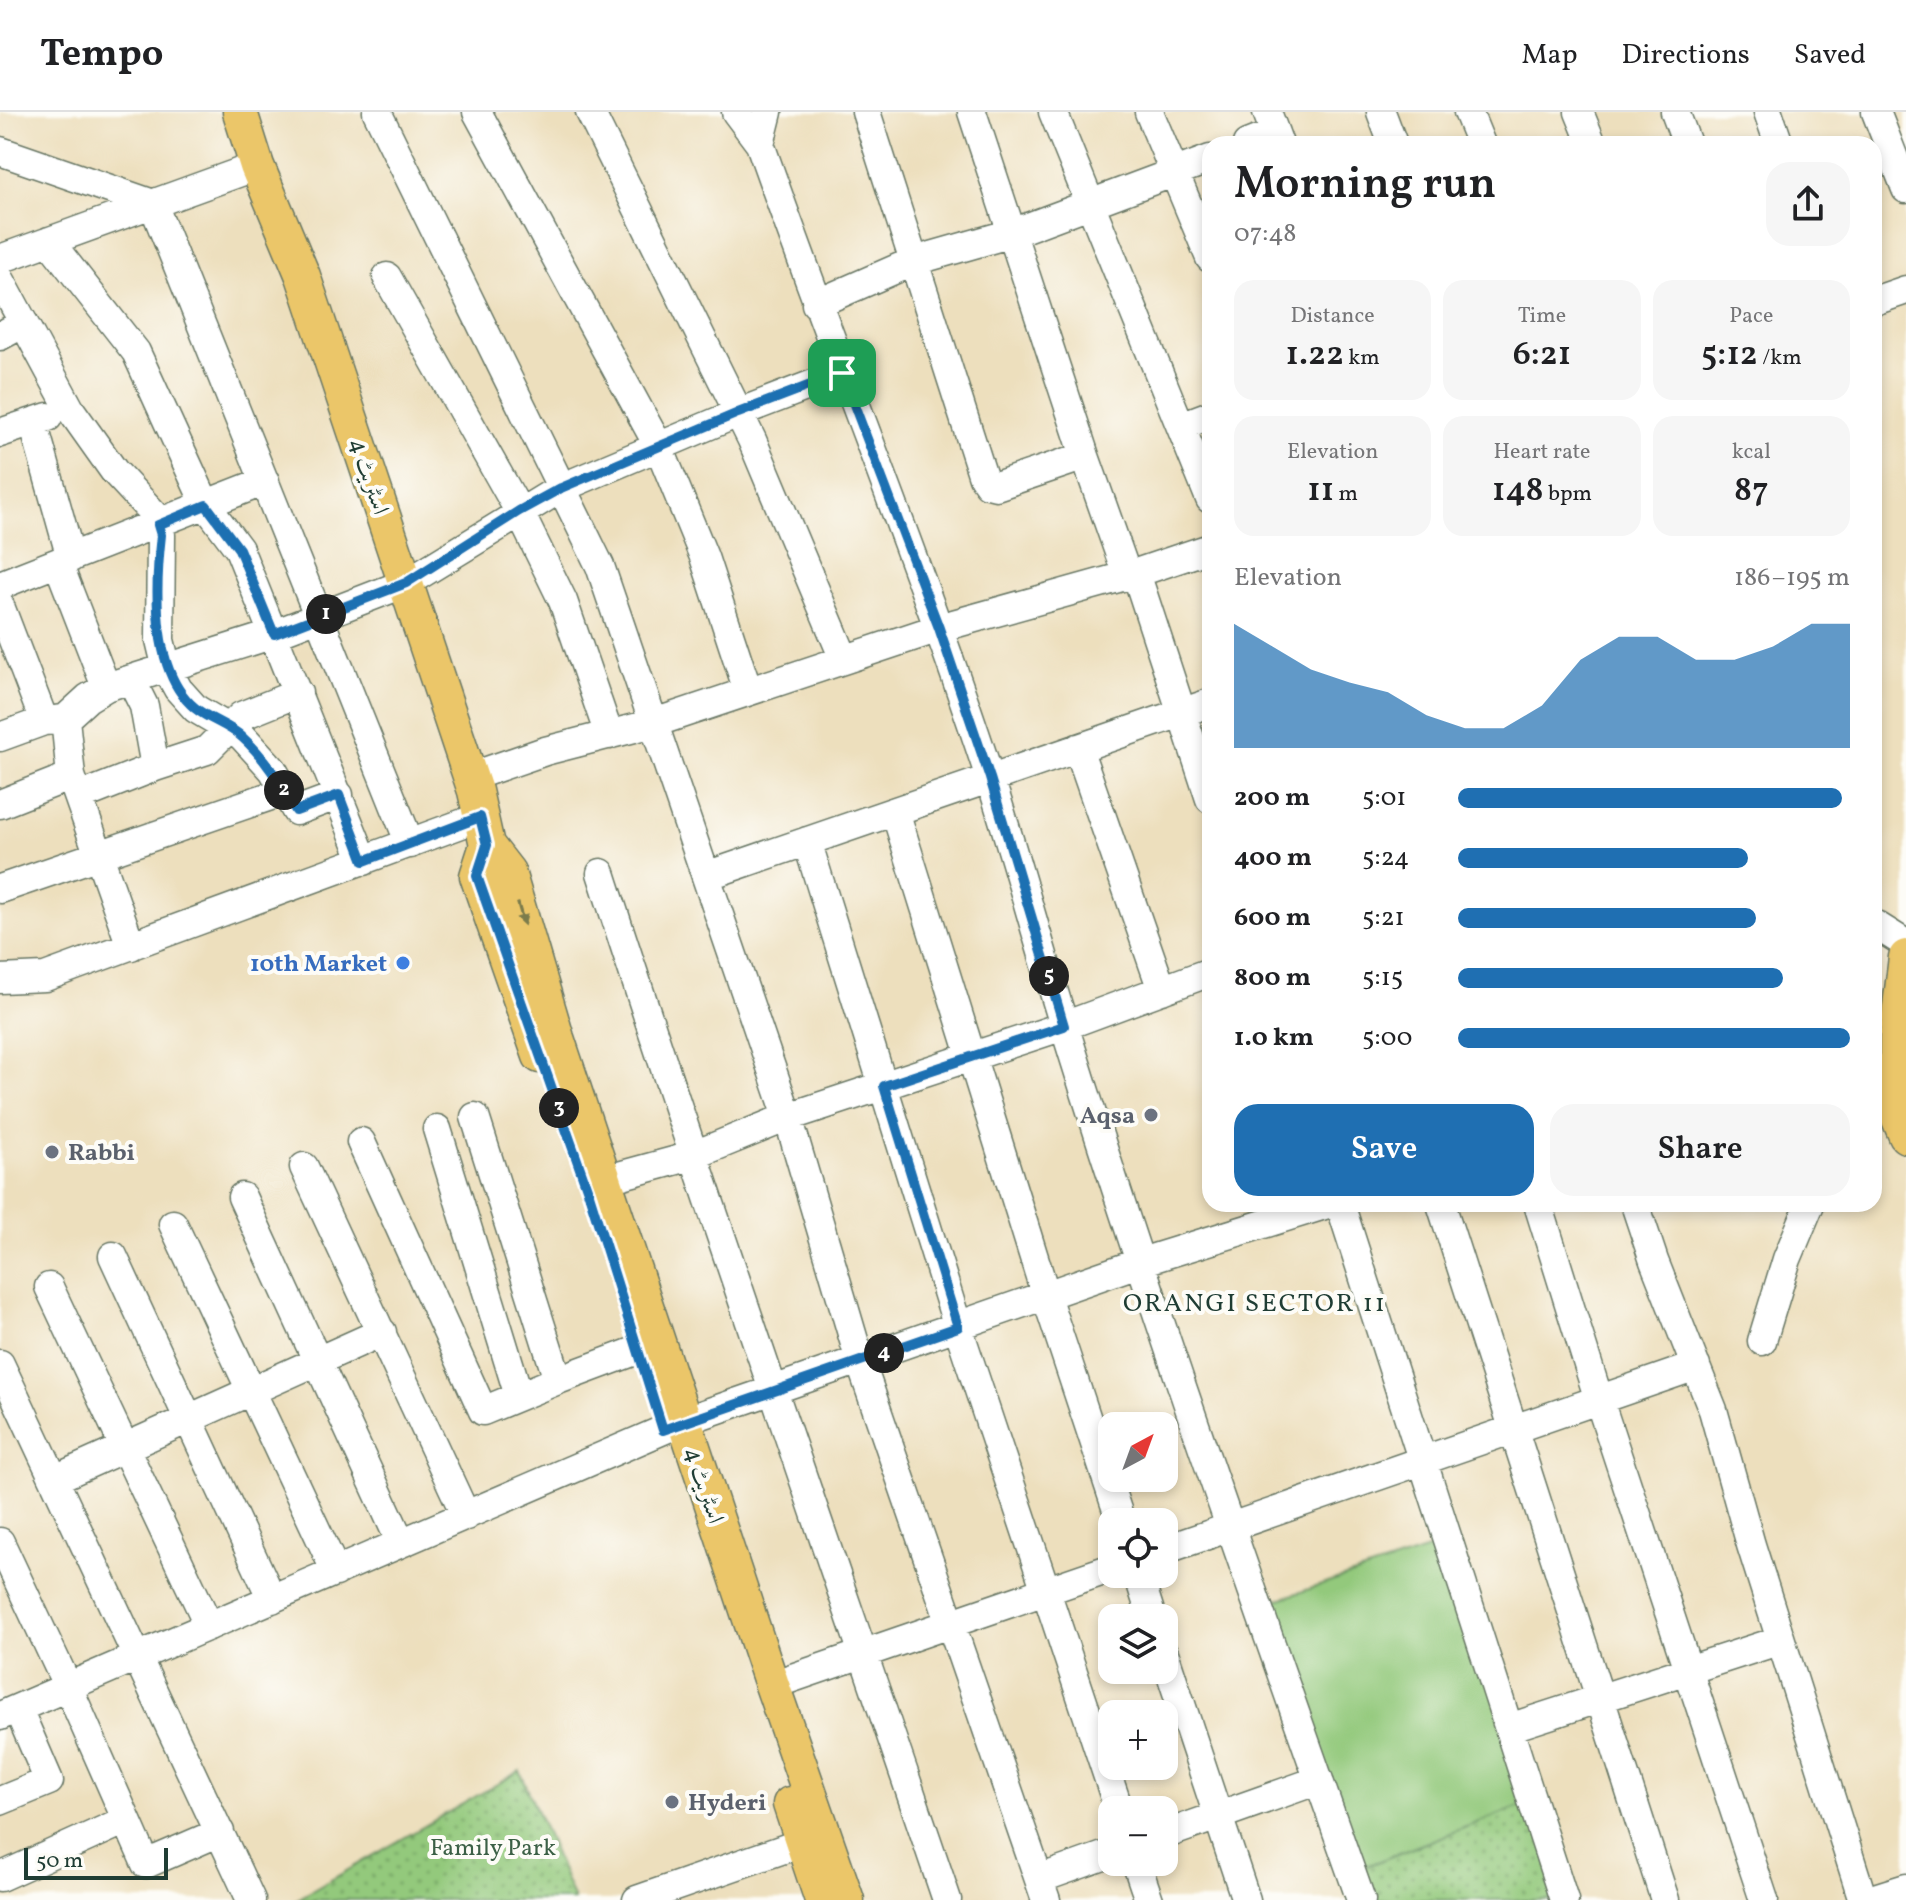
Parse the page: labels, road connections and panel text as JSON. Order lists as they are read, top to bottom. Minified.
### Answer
{"streets":{"main road":["اسٹریٹ 4"]},"districts":["ORANGI SECTOR 11"],"parks":["Family Park"],"places":["10th Market","Aqsa","Rabbi","Hyderi"],"scale_bar":"50 m","north":"top right","page":{"header":"Tempo","nav":["Map","Directions","Saved"],"heading":["Morning run","07:48"],"stats":[["Distance","1.22 km"],["Time","6:21"],["Pace","5:12 /km"],["Elevation","11 m"],["Heart rate","148 bpm"],["kcal","87"]],"chart":["Elevation","186–195 m"],"pins":["1","2","5","3","4"],"list":[{"name":"200 m","note":"5:01"},{"name":"400 m","note":"5:24"},{"name":"600 m","note":"5:21"},{"name":"800 m","note":"5:15"},{"name":"1.0 km","note":"5:00"}],"buttons":["Save","Share"],"map_buttons":["+","−"],"scale":"50 m"}}
